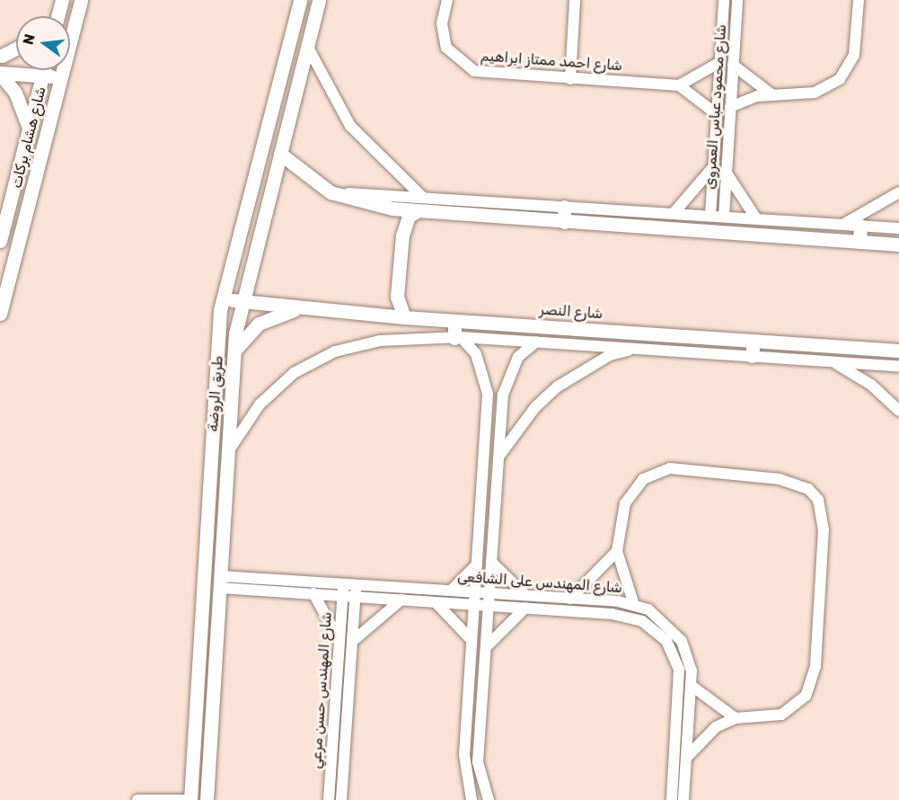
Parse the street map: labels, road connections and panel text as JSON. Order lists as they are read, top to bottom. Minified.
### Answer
{"streets":{"street":["شارع احمد ممتاز ابراهيم","شارع محمود عباس العمروى","شارع هشام بركات","شارع النصر","طريق الروضة","شارع المهندس على الشافعى","شارع المهندس حسن مرعي"]},"crossings":[["شارع النصر","طريق الروضة"],["طريق الروضة","شارع المهندس على الشافعى"],["شارع المهندس على الشافعى","شارع المهندس حسن مرعي"]],"north":"left"}
